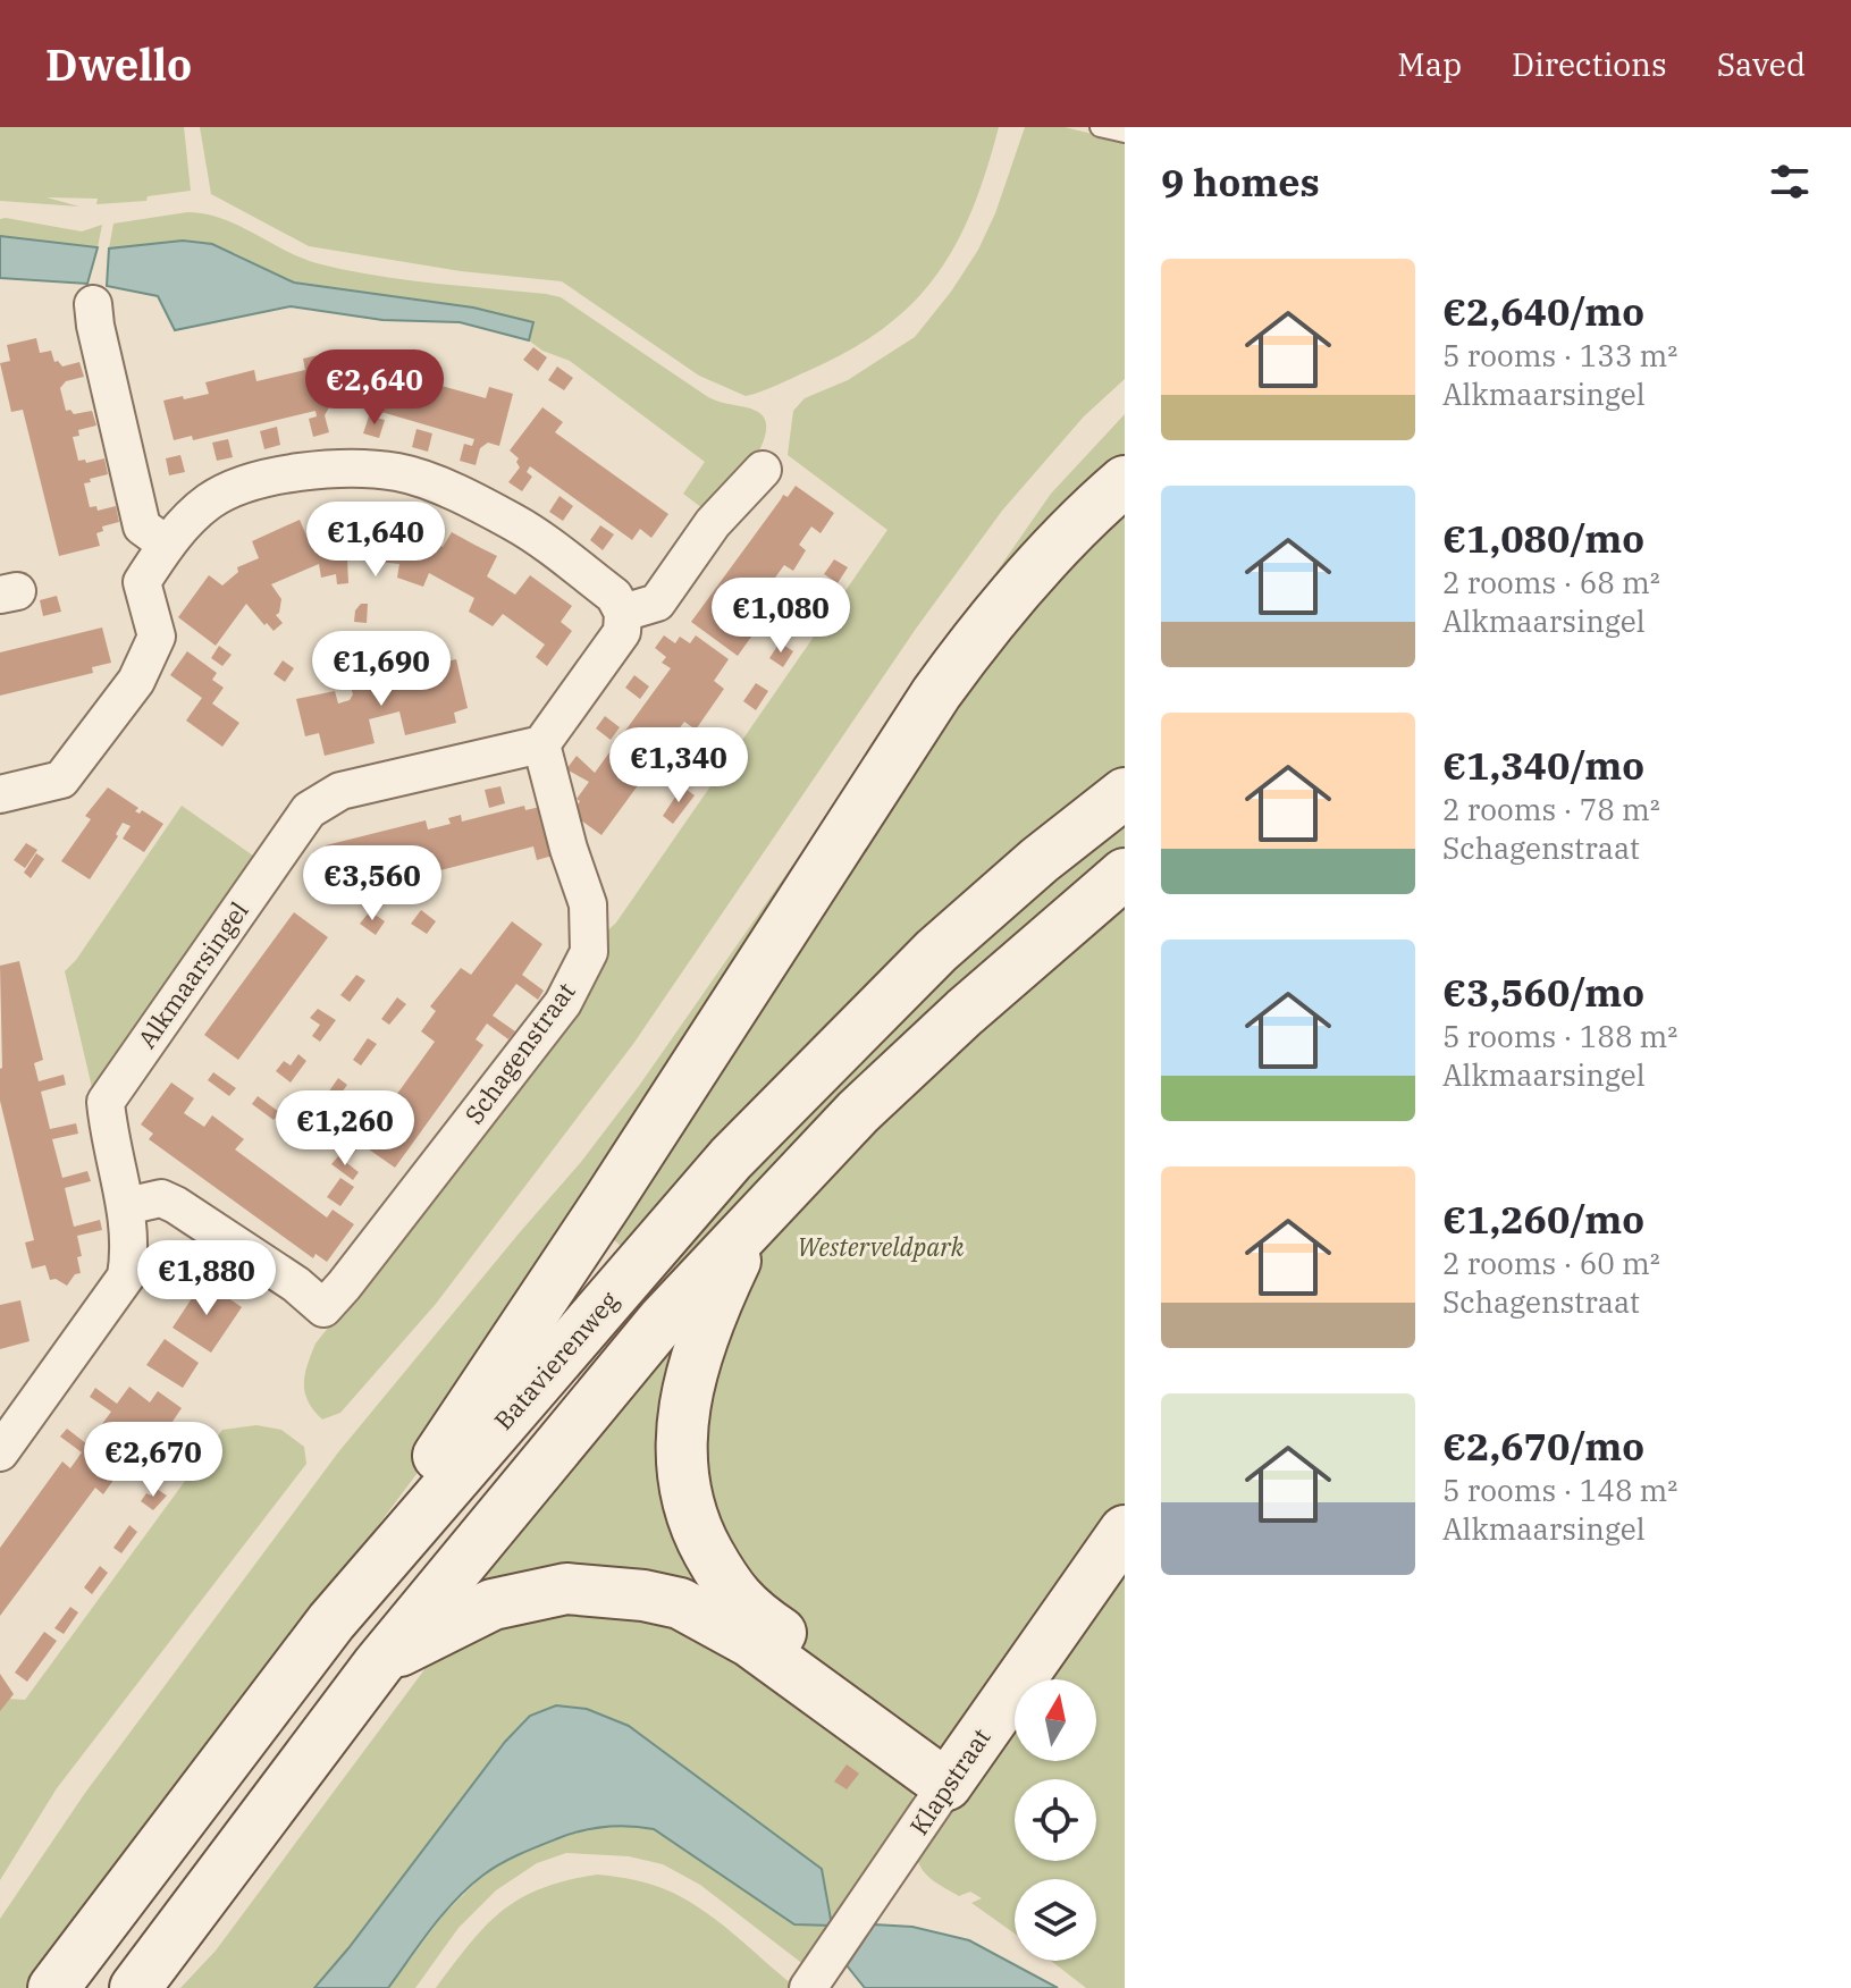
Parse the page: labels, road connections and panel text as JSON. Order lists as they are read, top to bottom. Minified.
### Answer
{"streets":{"main road":["Batavierenweg","Klapstraat"],"street":["Alkmaarsingel","Schagenstraat"]},"crossings":[["Alkmaarsingel","Schagenstraat"]],"parks":["Westerveldpark"],"north":"top","page":{"header":"Dwello","nav":["Map","Directions","Saved"],"heading":"9 homes","list":[{"name":"€2,640/mo","note":"5 rooms · 133 m² · Alkmaarsingel"},{"name":"€1,080/mo","note":"2 rooms · 68 m² · Alkmaarsingel"},{"name":"€1,340/mo","note":"2 rooms · 78 m² · Schagenstraat"},{"name":"€3,560/mo","note":"5 rooms · 188 m² · Alkmaarsingel"},{"name":"€1,260/mo","note":"2 rooms · 60 m² · Schagenstraat"},{"name":"€2,670/mo","note":"5 rooms · 148 m² · Alkmaarsingel"}],"price":["€2,640","€1,640","€1,080","€1,690","€1,340","€3,560","€1,260","€1,880","€2,670"]}}
